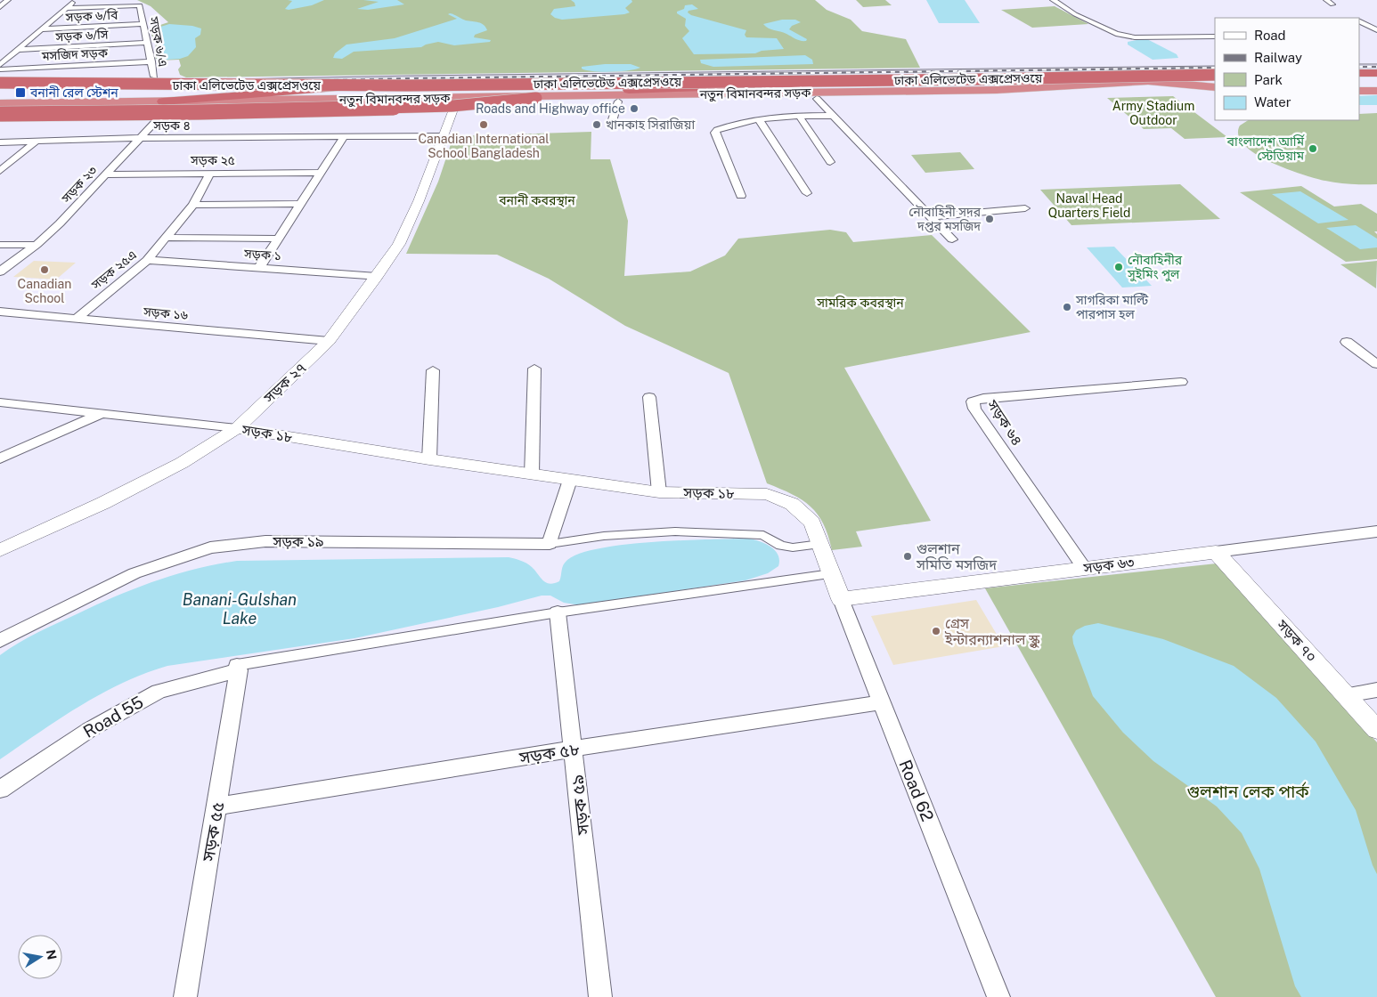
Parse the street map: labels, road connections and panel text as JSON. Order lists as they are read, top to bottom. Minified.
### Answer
{"streets":{"highway":["ঢাকা এলিভেটেড এক্সপ্রেসওয়ে","নতুন বিমানবন্দর সড়ক"],"street":["সড়ক ৬/বি","সড়ক ৬/সি","সড়ক ৬/এ","মসজিদ সড়ক","সড়ক ৪","সড়ক ২৫","সড়ক ২৩","সড়ক ১","সড়ক ২৫এ","সড়ক ১৬","সড়ক ২৭","সড়ক ৬৪","সড়ক ১৮","সড়ক ১৯","সড়ক ৬৩","সড়ক ৭০","Road 55","সড়ক ৫৮","Road 62","সড়ক ৫৯","সড়ক ৫৫"]},"crossings":[["সড়ক ৬/বি","সড়ক ৬/এ"],["সড়ক ৬/সি","সড়ক ৬/এ"],["সড়ক ৬/এ","মসজিদ সড়ক"],["নতুন বিমানবন্দর সড়ক","সড়ক ২৩"],["নতুন বিমানবন্দর সড়ক","সড়ক ২৭"],["সড়ক ৪","সড়ক ২৩"],["সড়ক ৪","সড়ক ২৭"],["সড়ক ২৫","সড়ক ২৩"],["সড়ক ২৫","সড়ক ২৫এ"],["সড়ক ১","সড়ক ২৫এ"],["সড়ক ১","সড়ক ২৭"],["সড়ক ২৫এ","সড়ক ১৬"],["সড়ক ১৬","সড়ক ২৭"],["সড়ক ২৭","সড়ক ১৮"],["সড়ক ৬৪","সড়ক ৬৩"],["সড়ক ১৮","সড়ক ৬৩"],["সড়ক ১৮","Road 62"],["সড়ক ৬৩","সড়ক ৭০"],["সড়ক ৬৩","Road 62"],["Road 55","সড়ক ৫৫"],["সড়ক ৫৮","Road 62"],["সড়ক ৫৮","সড়ক ৫৯"],["সড়ক ৫৮","সড়ক ৫৫"]],"water":["Banani-Gulshan Lake"],"parks":["Army Stadium Outdoor","Naval Head Quarters Field","বনানী কবরস্থান","সামরিক কবরস্থান","গুলশান লেক পার্ক"],"places":{"transit":["বনানী রেল স্টেশন"],"other":["Roads and Highway office","Canadian International School Bangladesh","খানকাহ সিরাজিয়া","বাংলাদেশ আর্মি স্টেডিয়াম","নৌবাহিনী সদর দপ্তর মসজিদ","নৌবাহিনীর সুইমিং পুল","Canadian School","সাগরিকা মাল্টি পারপাস হল","গুলশান সমিতি মসজিদ","গ্রেস ইন্টারন্যাশনাল স্কুল"]},"legend":["Road","Railway","Park","Water"],"north":"right"}
